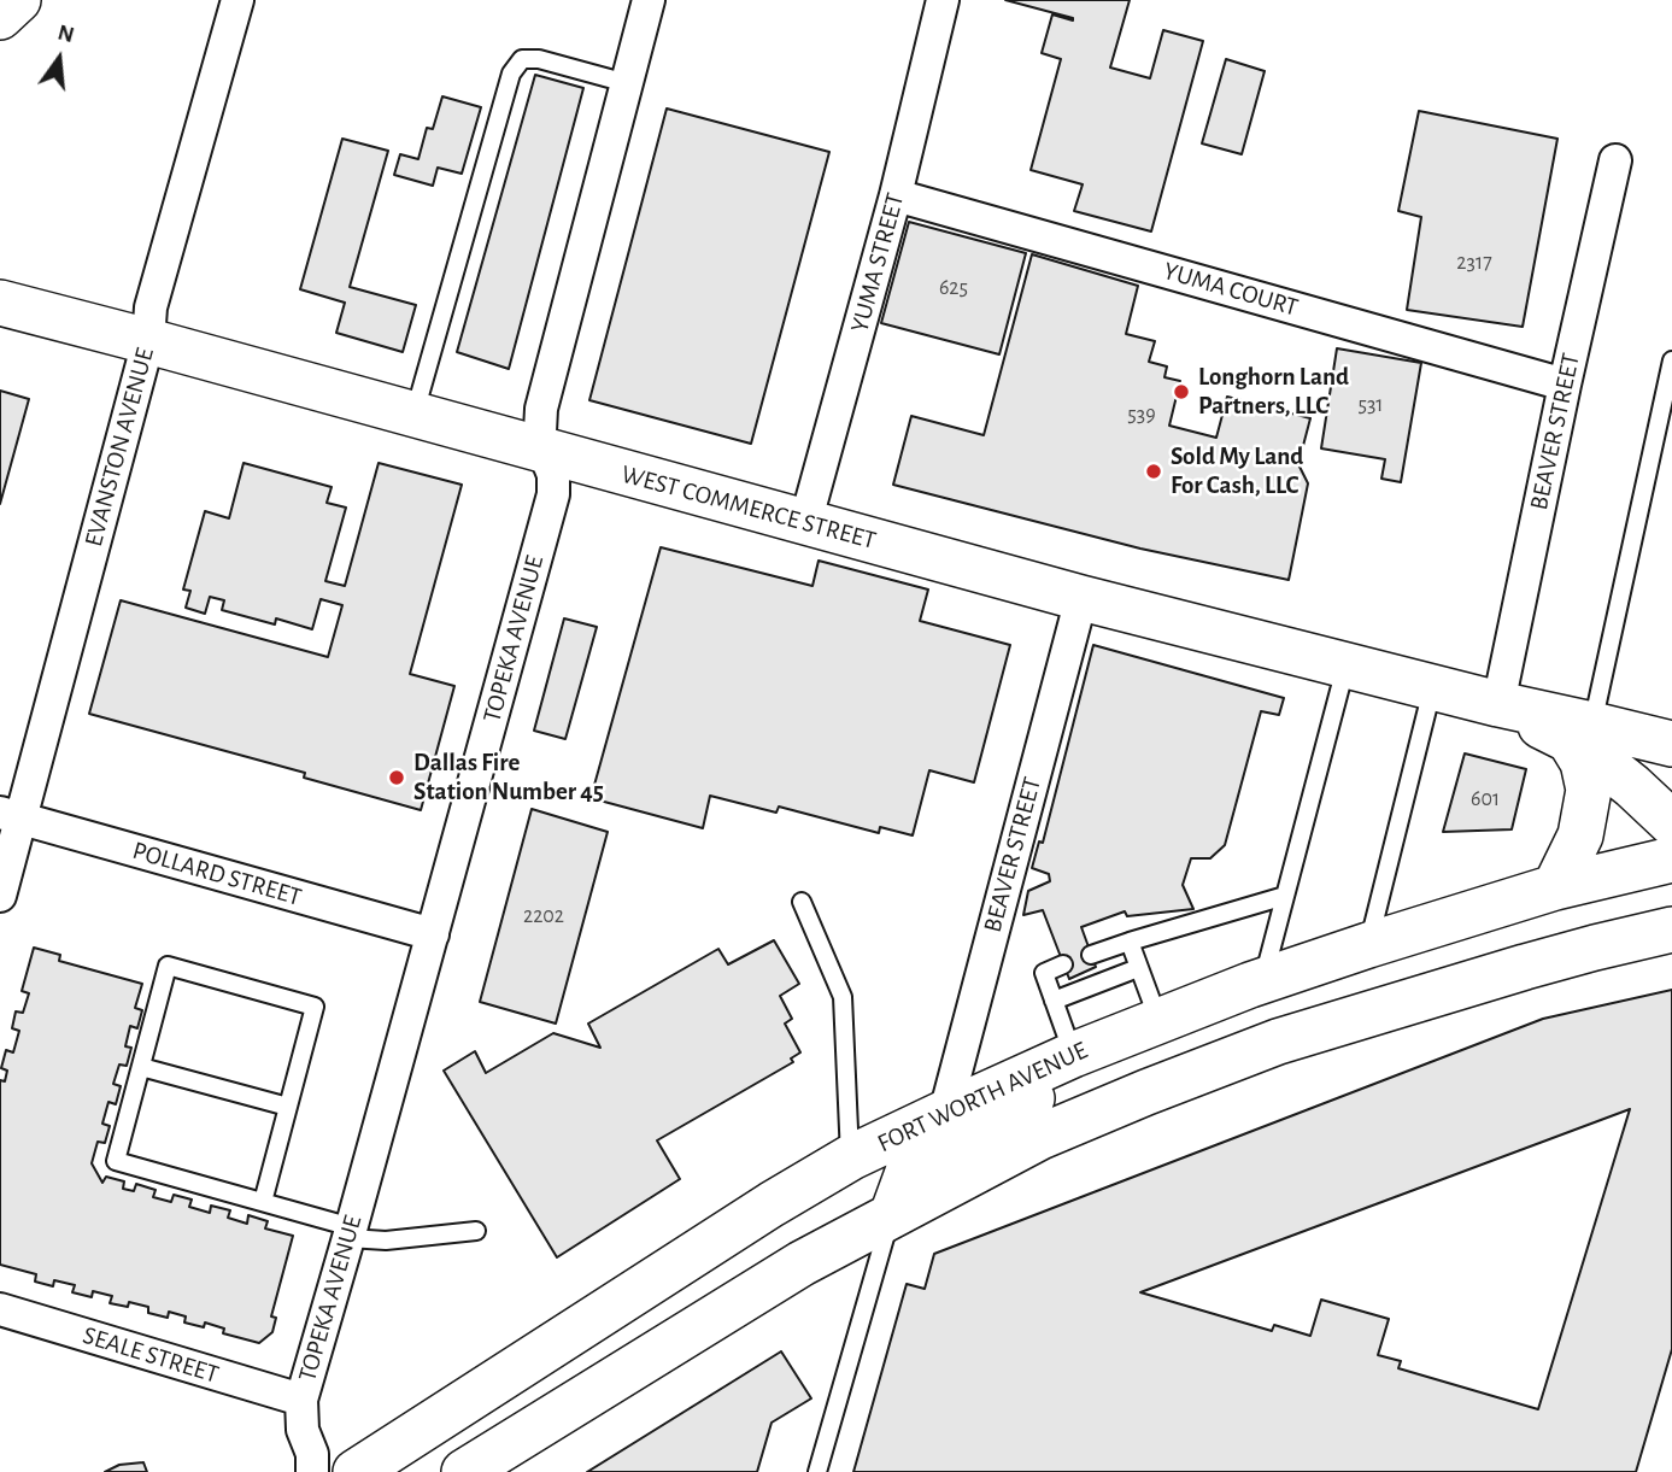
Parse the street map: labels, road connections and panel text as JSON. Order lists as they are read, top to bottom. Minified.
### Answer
{"streets":{"main road":["WEST COMMERCE STREET","FORT WORTH AVENUE"],"street":["YUMA STREET","YUMA COURT","BEAVER STREET","EVANSTON AVENUE","TOPEKA AVENUE","POLLARD STREET","SEALE STREET"]},"crossings":[["YUMA STREET","YUMA COURT"],["YUMA STREET","WEST COMMERCE STREET"],["YUMA COURT","BEAVER STREET"],["BEAVER STREET","WEST COMMERCE STREET"],["BEAVER STREET","FORT WORTH AVENUE"],["EVANSTON AVENUE","WEST COMMERCE STREET"],["EVANSTON AVENUE","POLLARD STREET"],["WEST COMMERCE STREET","TOPEKA AVENUE"],["TOPEKA AVENUE","POLLARD STREET"],["TOPEKA AVENUE","SEALE STREET"]],"places":["Longhorn Land Partners, LLC","Sold My Land For Cash, LLC","Dallas Fire Station Number 45"],"house_numbers":["2317","625","531","539","601","2202"],"north":"top"}
